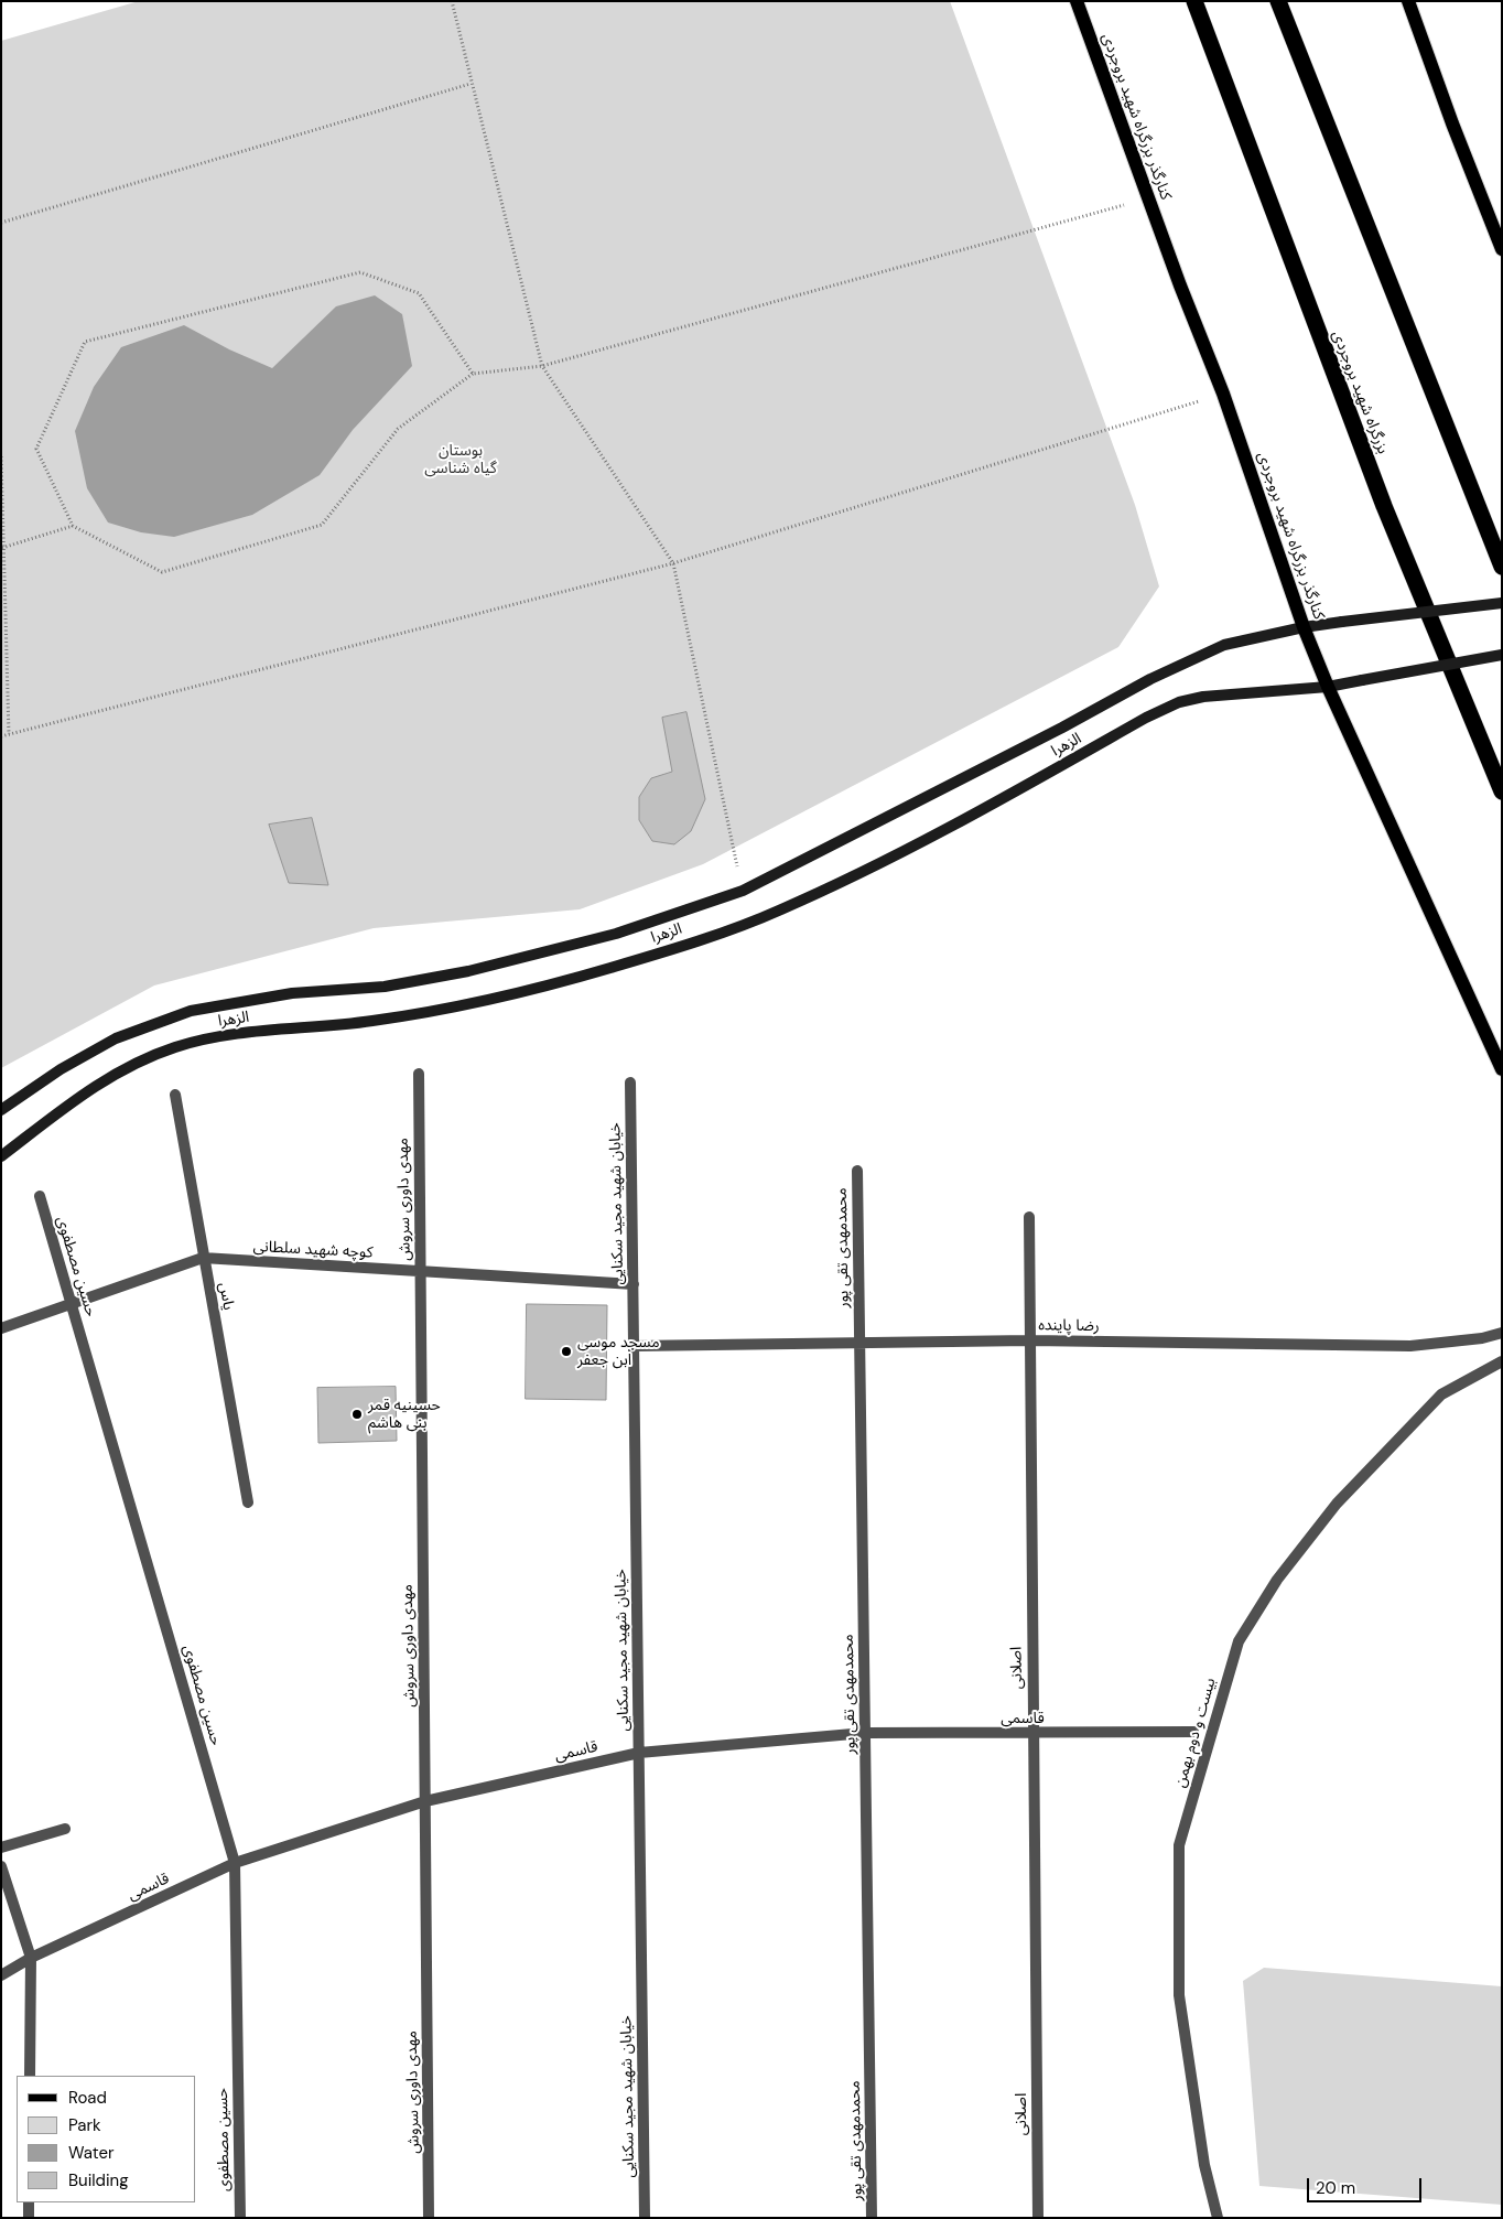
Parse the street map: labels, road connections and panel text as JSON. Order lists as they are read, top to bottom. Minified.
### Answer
{"streets":{"highway":["بزرگراه شهید بروجردی"],"main road":["کنارگذر بزرگراه شهید بروجردی"],"street":["الزهرا","مهدی داوری سروش","خیابان شهید مجید سکنایی","محمدمهدی تقی پور","کوچه شهید سلطانی","حسین مصطفوی","یاس","رضا پاینده","اصلانی","قاسمی","بیست و دوم بهمن"]},"crossings":[["کنارگذر بزرگراه شهید بروجردی","الزهرا"],["مهدی داوری سروش","کوچه شهید سلطانی"],["مهدی داوری سروش","قاسمی"],["خیابان شهید مجید سکنایی","کوچه شهید سلطانی"],["خیابان شهید مجید سکنایی","رضا پاینده"],["خیابان شهید مجید سکنایی","قاسمی"],["محمدمهدی تقی پور","رضا پاینده"],["محمدمهدی تقی پور","قاسمی"],["کوچه شهید سلطانی","حسین مصطفوی"],["کوچه شهید سلطانی","یاس"],["حسین مصطفوی","قاسمی"],["رضا پاینده","اصلانی"],["اصلانی","قاسمی"]],"parks":["بوستان گیاه شناسی"],"places":["مسجد موسی ابن جعفر","حسینیه قمر بنی هاشم"],"legend":["Road","Park","Water","Building"],"scale_bar":"20 m"}
